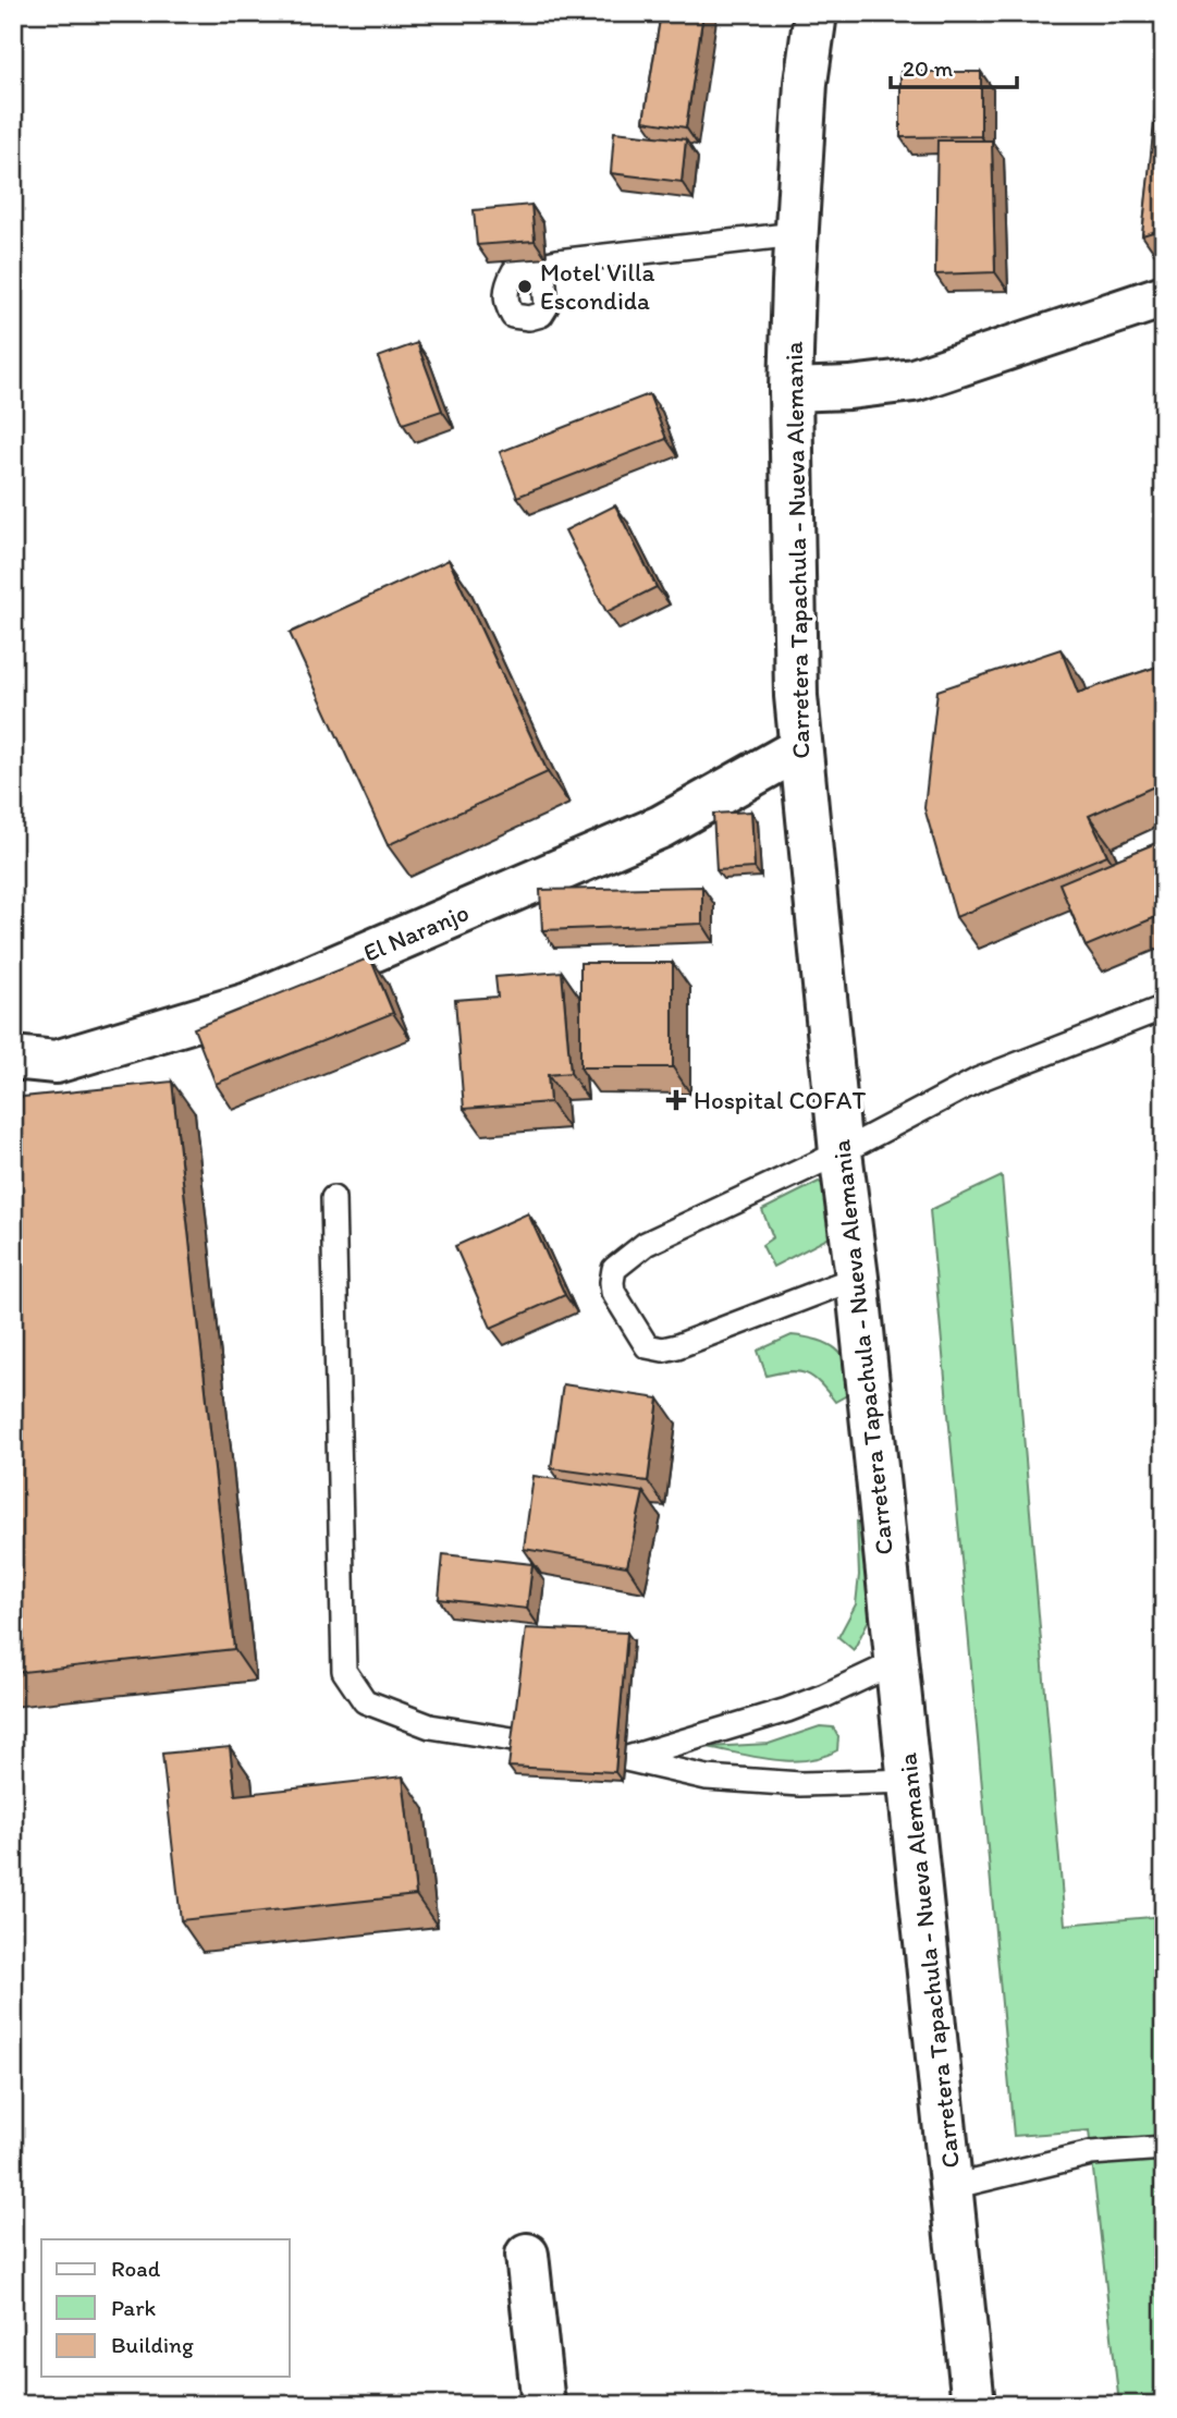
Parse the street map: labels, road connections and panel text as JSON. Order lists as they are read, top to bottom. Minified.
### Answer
{"streets":{"main road":["Carretera Tapachula - Nueva Alemania","El Naranjo"]},"crossings":[["Carretera Tapachula - Nueva Alemania","El Naranjo"]],"places":{"other":["Motel Villa Escondida"],"health":["Hospital COFAT"]},"legend":["Road","Park","Building"],"scale_bar":"20 m"}
